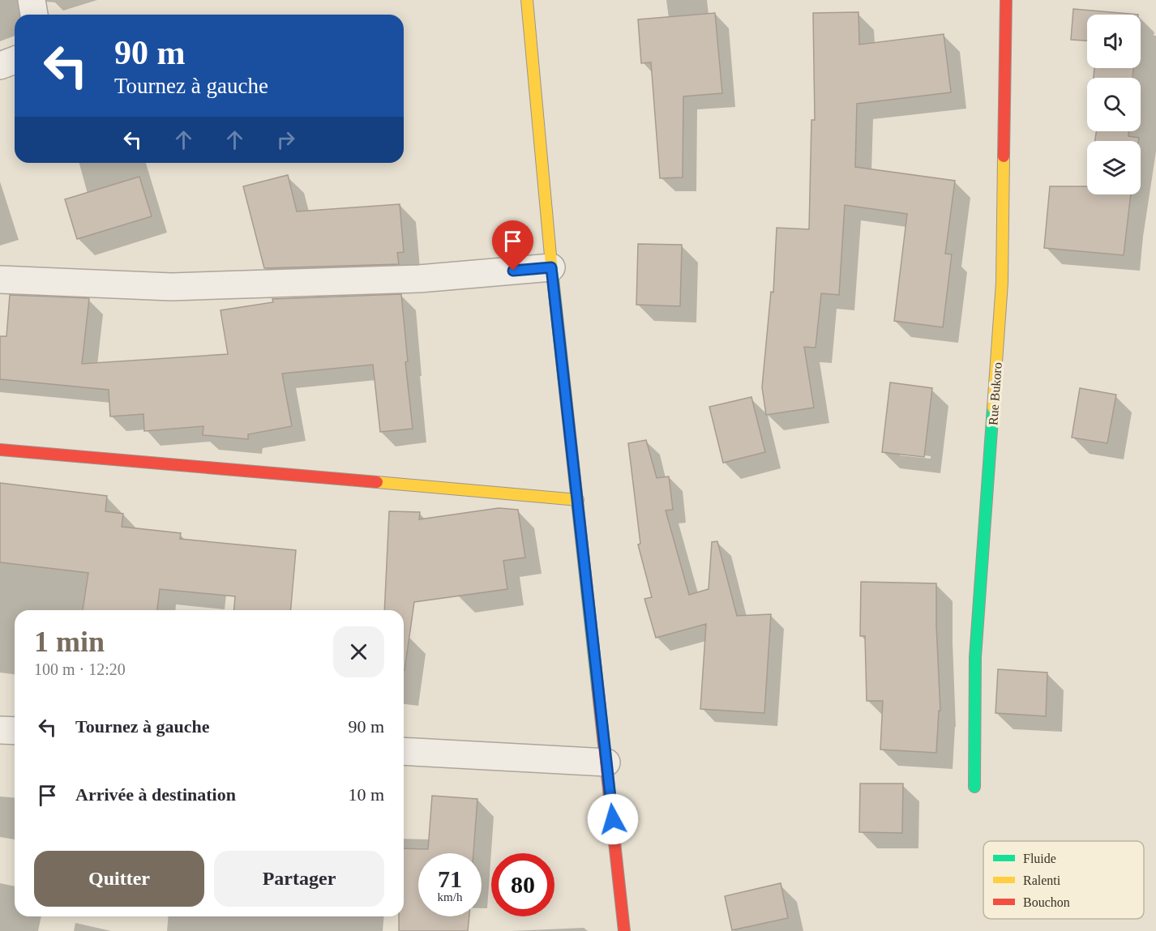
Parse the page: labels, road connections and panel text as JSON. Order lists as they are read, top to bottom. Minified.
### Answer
{"streets":{"main road":["Rue Bukoro"]},"legend":["Fluide","Ralenti","Bouchon"],"page":{"turn":["90 m","Tournez à gauche"],"heading":["1 min","100 m · 12:20"],"list":[{"name":"Tournez à gauche","value":"90 m"},{"name":"Arrivée à destination","value":"10 m"}],"buttons":["Quitter","Partager"],"speed":"71 km/h","limit":"80"}}
